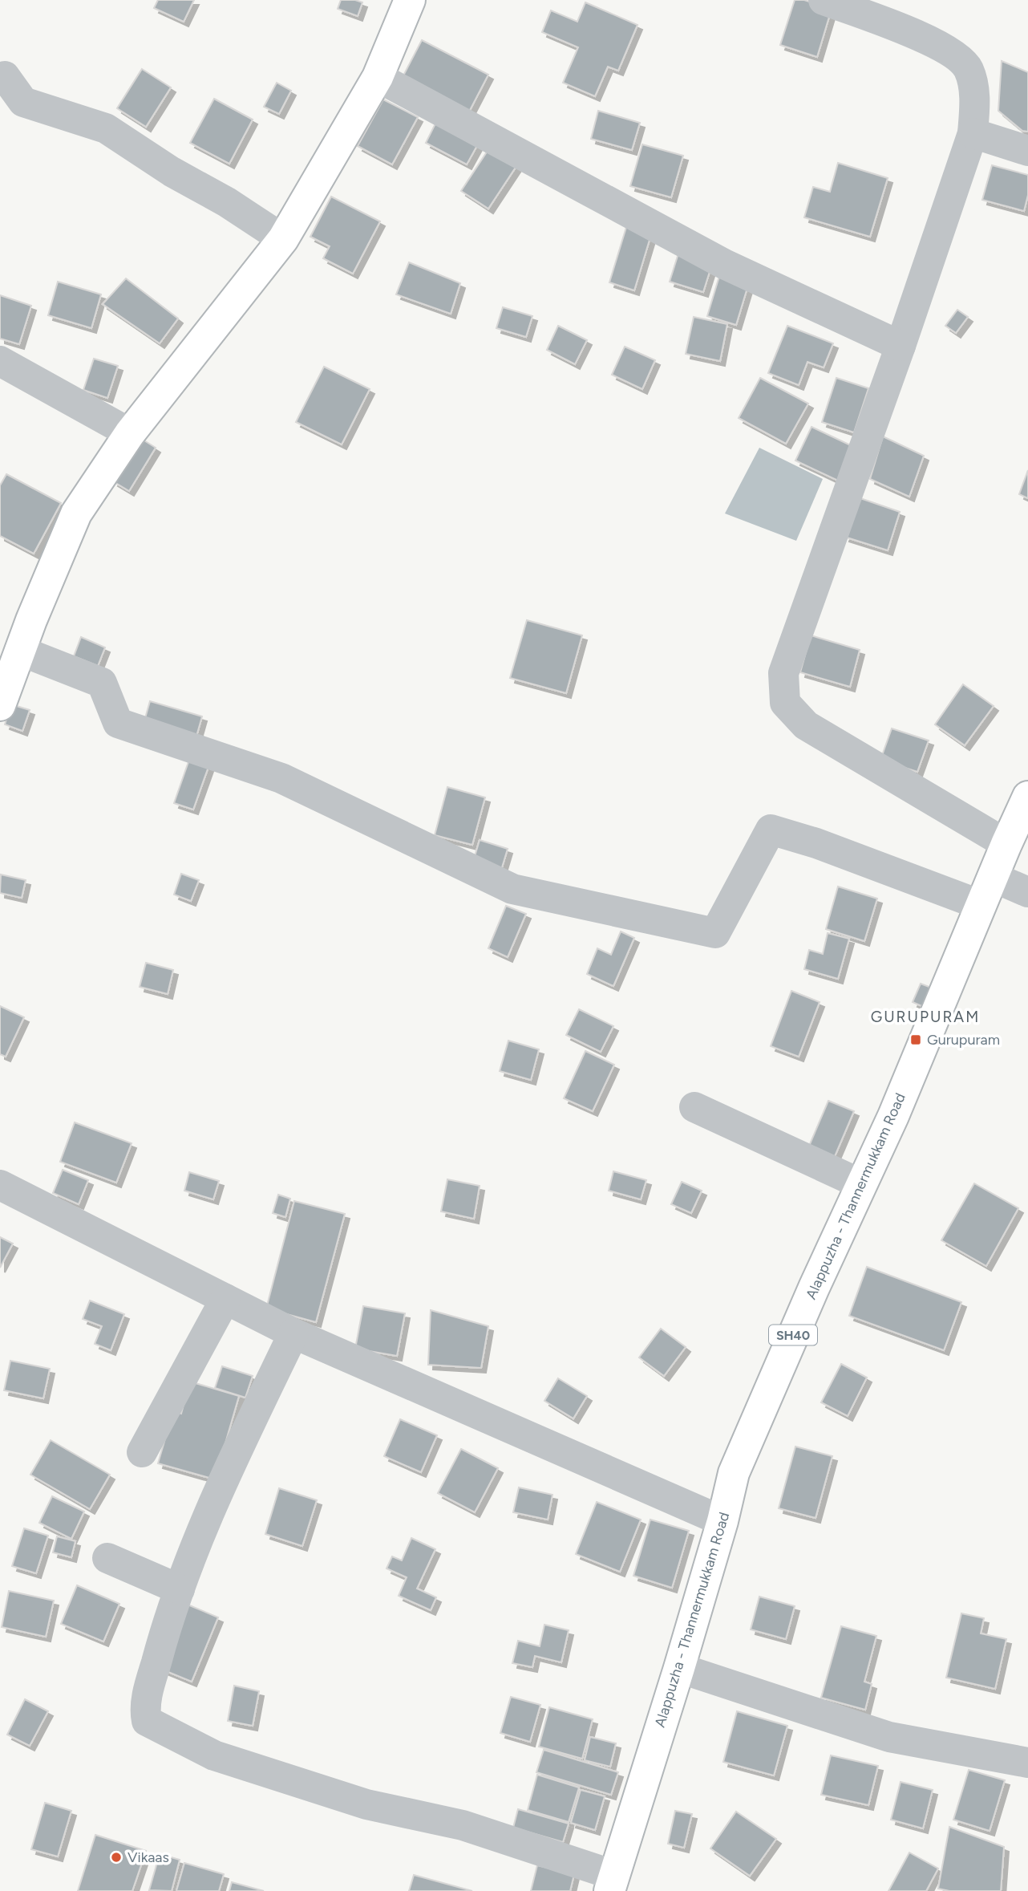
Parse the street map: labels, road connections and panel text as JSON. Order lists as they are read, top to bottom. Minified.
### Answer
{"streets":{"main road":["Alappuzha - Thannermukkam Road","SH40"]},"districts":["GURUPURAM"],"places":{"transit":["Gurupuram"],"other":["Vikaas"]}}
